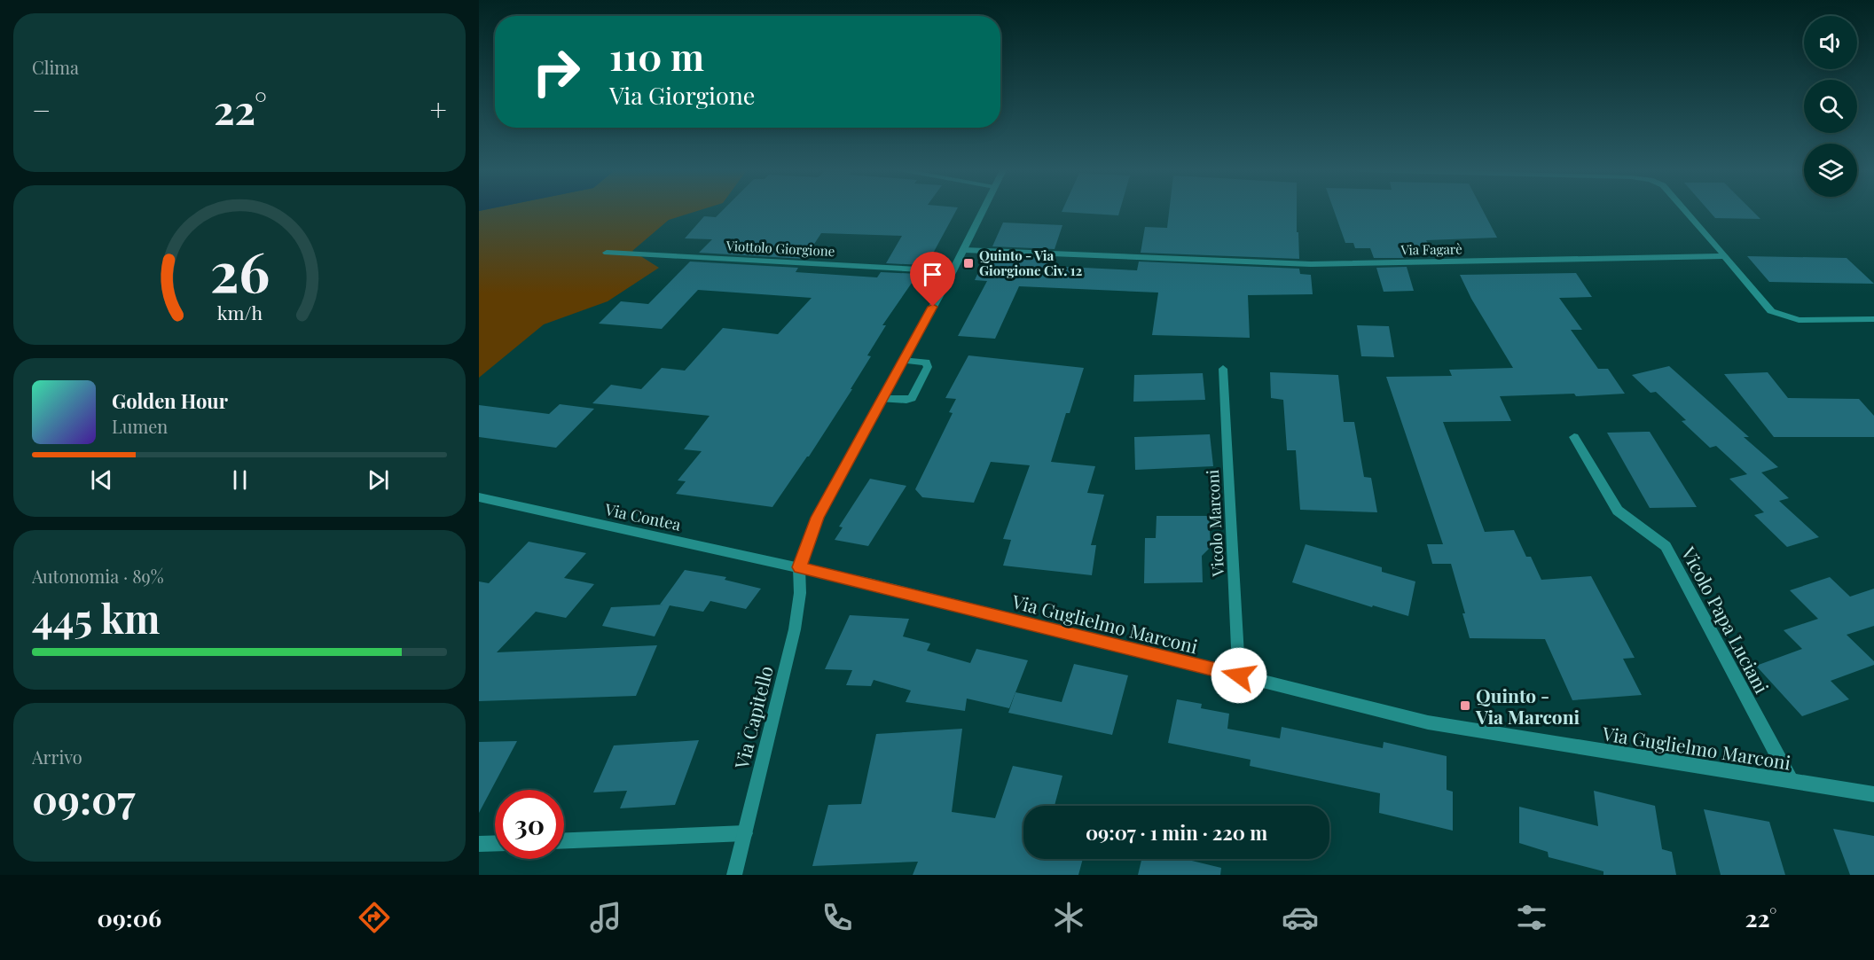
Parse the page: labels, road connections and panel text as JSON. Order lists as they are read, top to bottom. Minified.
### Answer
{"streets":{"street":["Viottolo Giorgione","Via Fagarè","Via Contea","Vicolo Marconi","Vicolo Papa Luciani","Via Guglielmo Marconi","Via Capitello"]},"crossings":[["Via Contea","Via Guglielmo Marconi"],["Via Contea","Via Capitello"],["Vicolo Marconi","Via Guglielmo Marconi"],["Vicolo Papa Luciani","Via Guglielmo Marconi"],["Via Guglielmo Marconi","Via Capitello"]],"places":{"transit":["Quinto - Via Giorgione Civ. 12","Quinto - Via Marconi"]},"page":{"tile":["Clima",["Autonomia · 89%","445 km"],["Arrivo","09:07"]],"turn":["110 m","Via Giorgione"],"heat":["−","22°","+"],"song":["Golden Hour","Lumen"],"limit":"30","trip":"09:07 · 1 min · 220 m","tabs":["09:06","22°"],"gauge":["26","km/h"]}}
